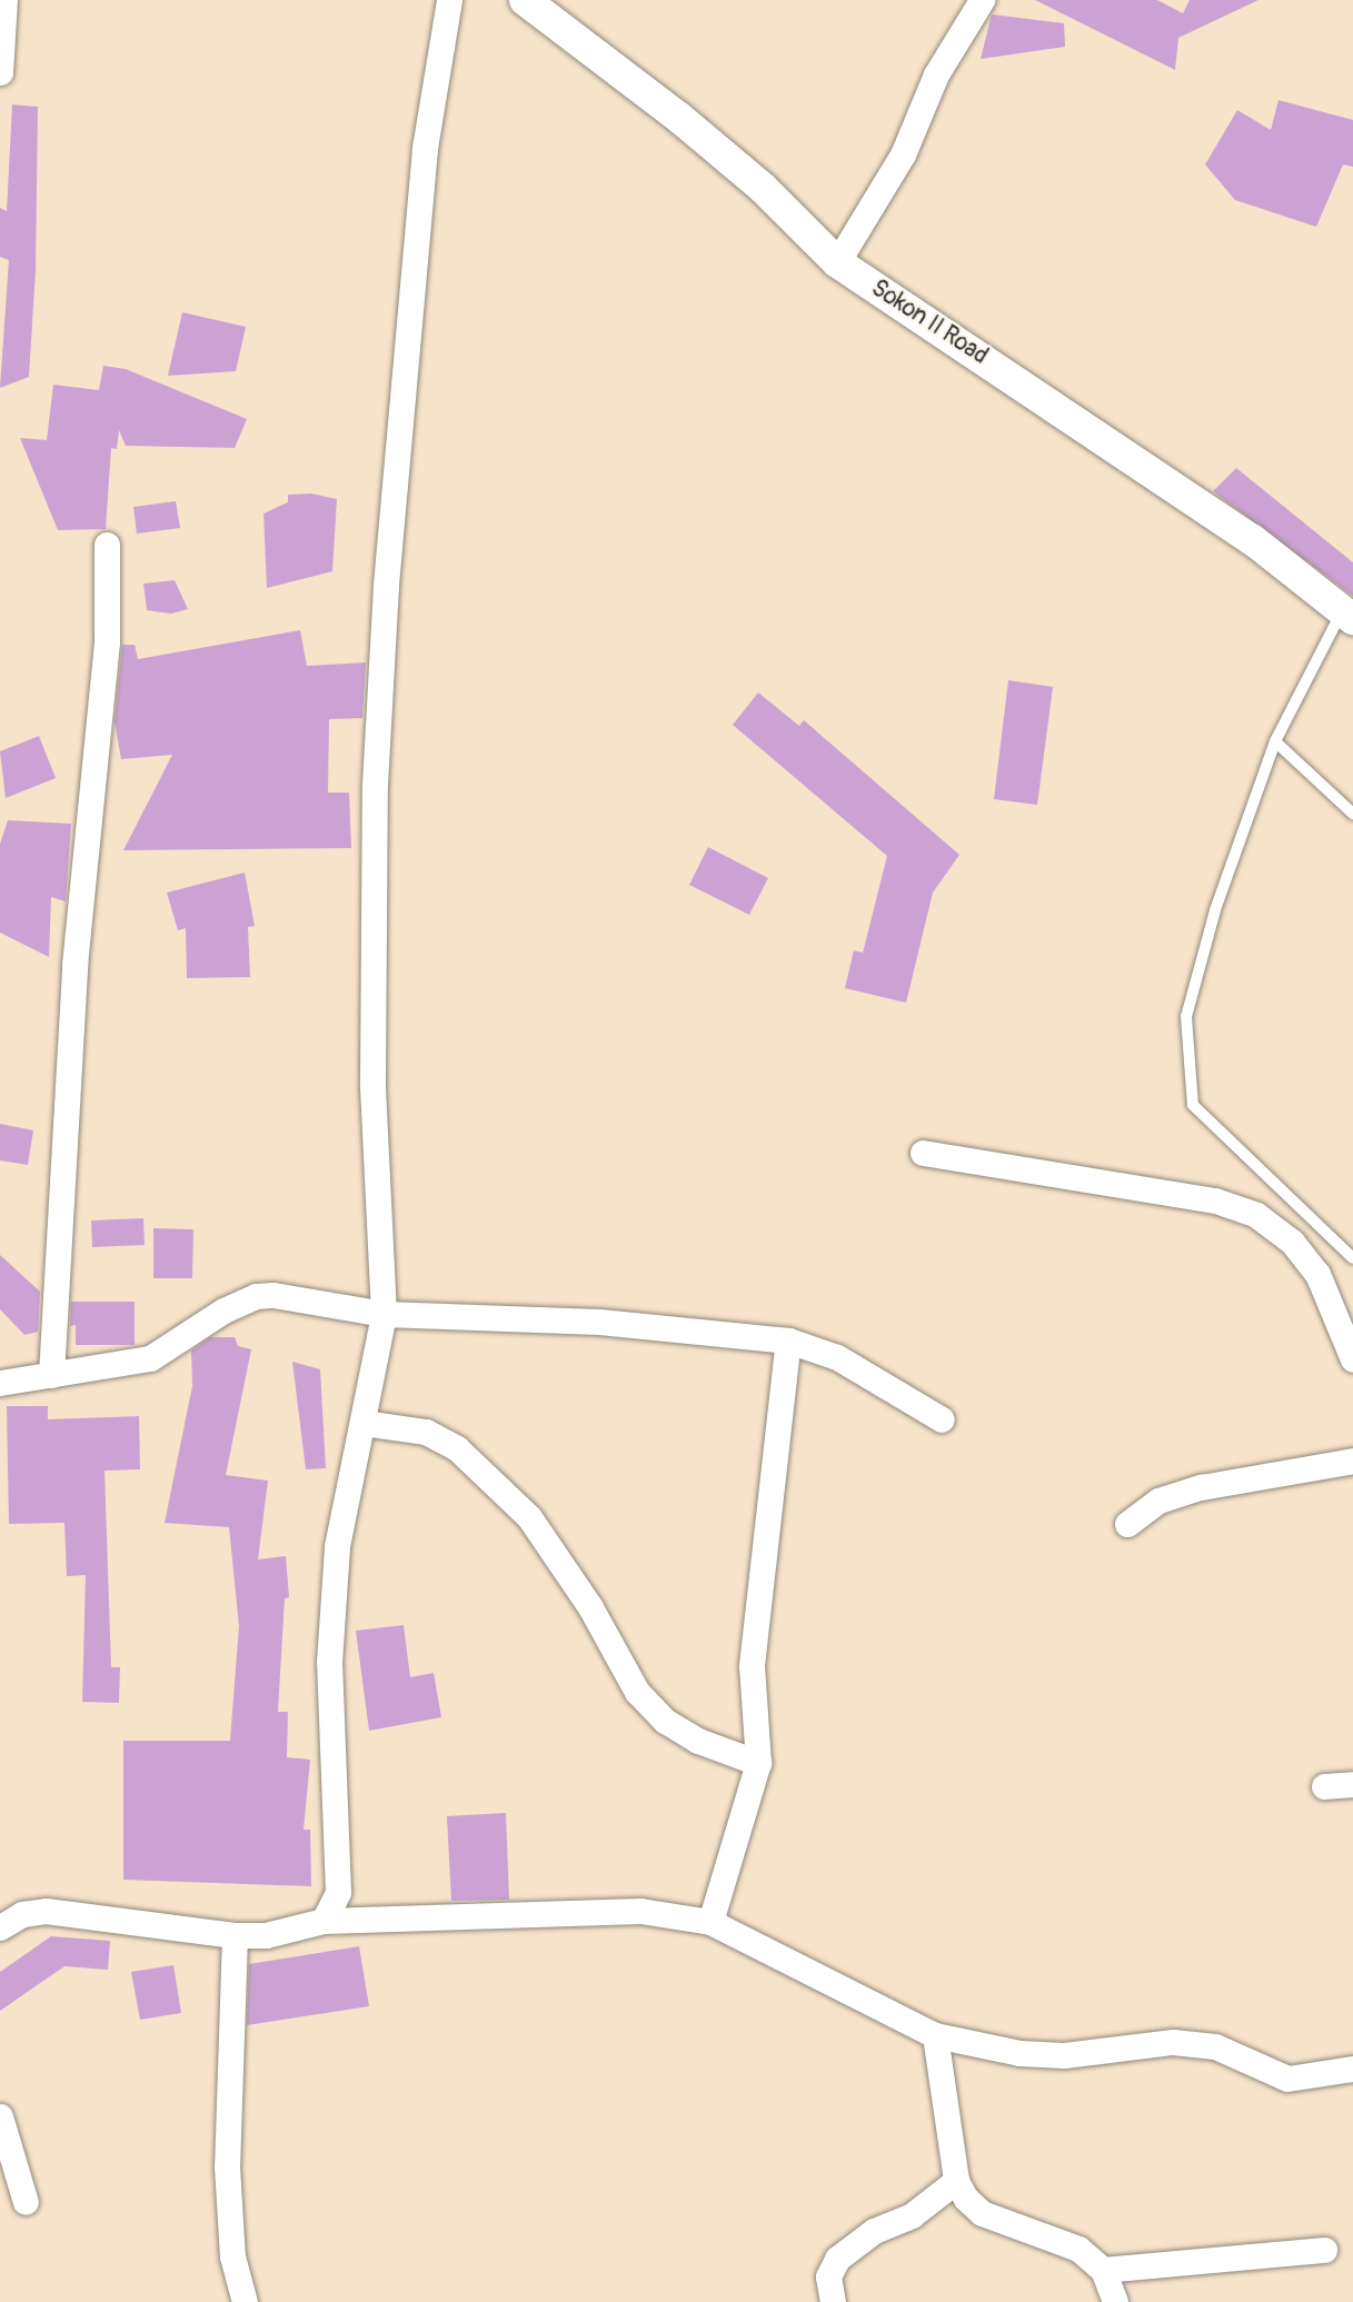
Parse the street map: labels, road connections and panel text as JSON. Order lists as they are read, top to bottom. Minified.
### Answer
{"streets":{"street":["Sokon II Road"]}}
